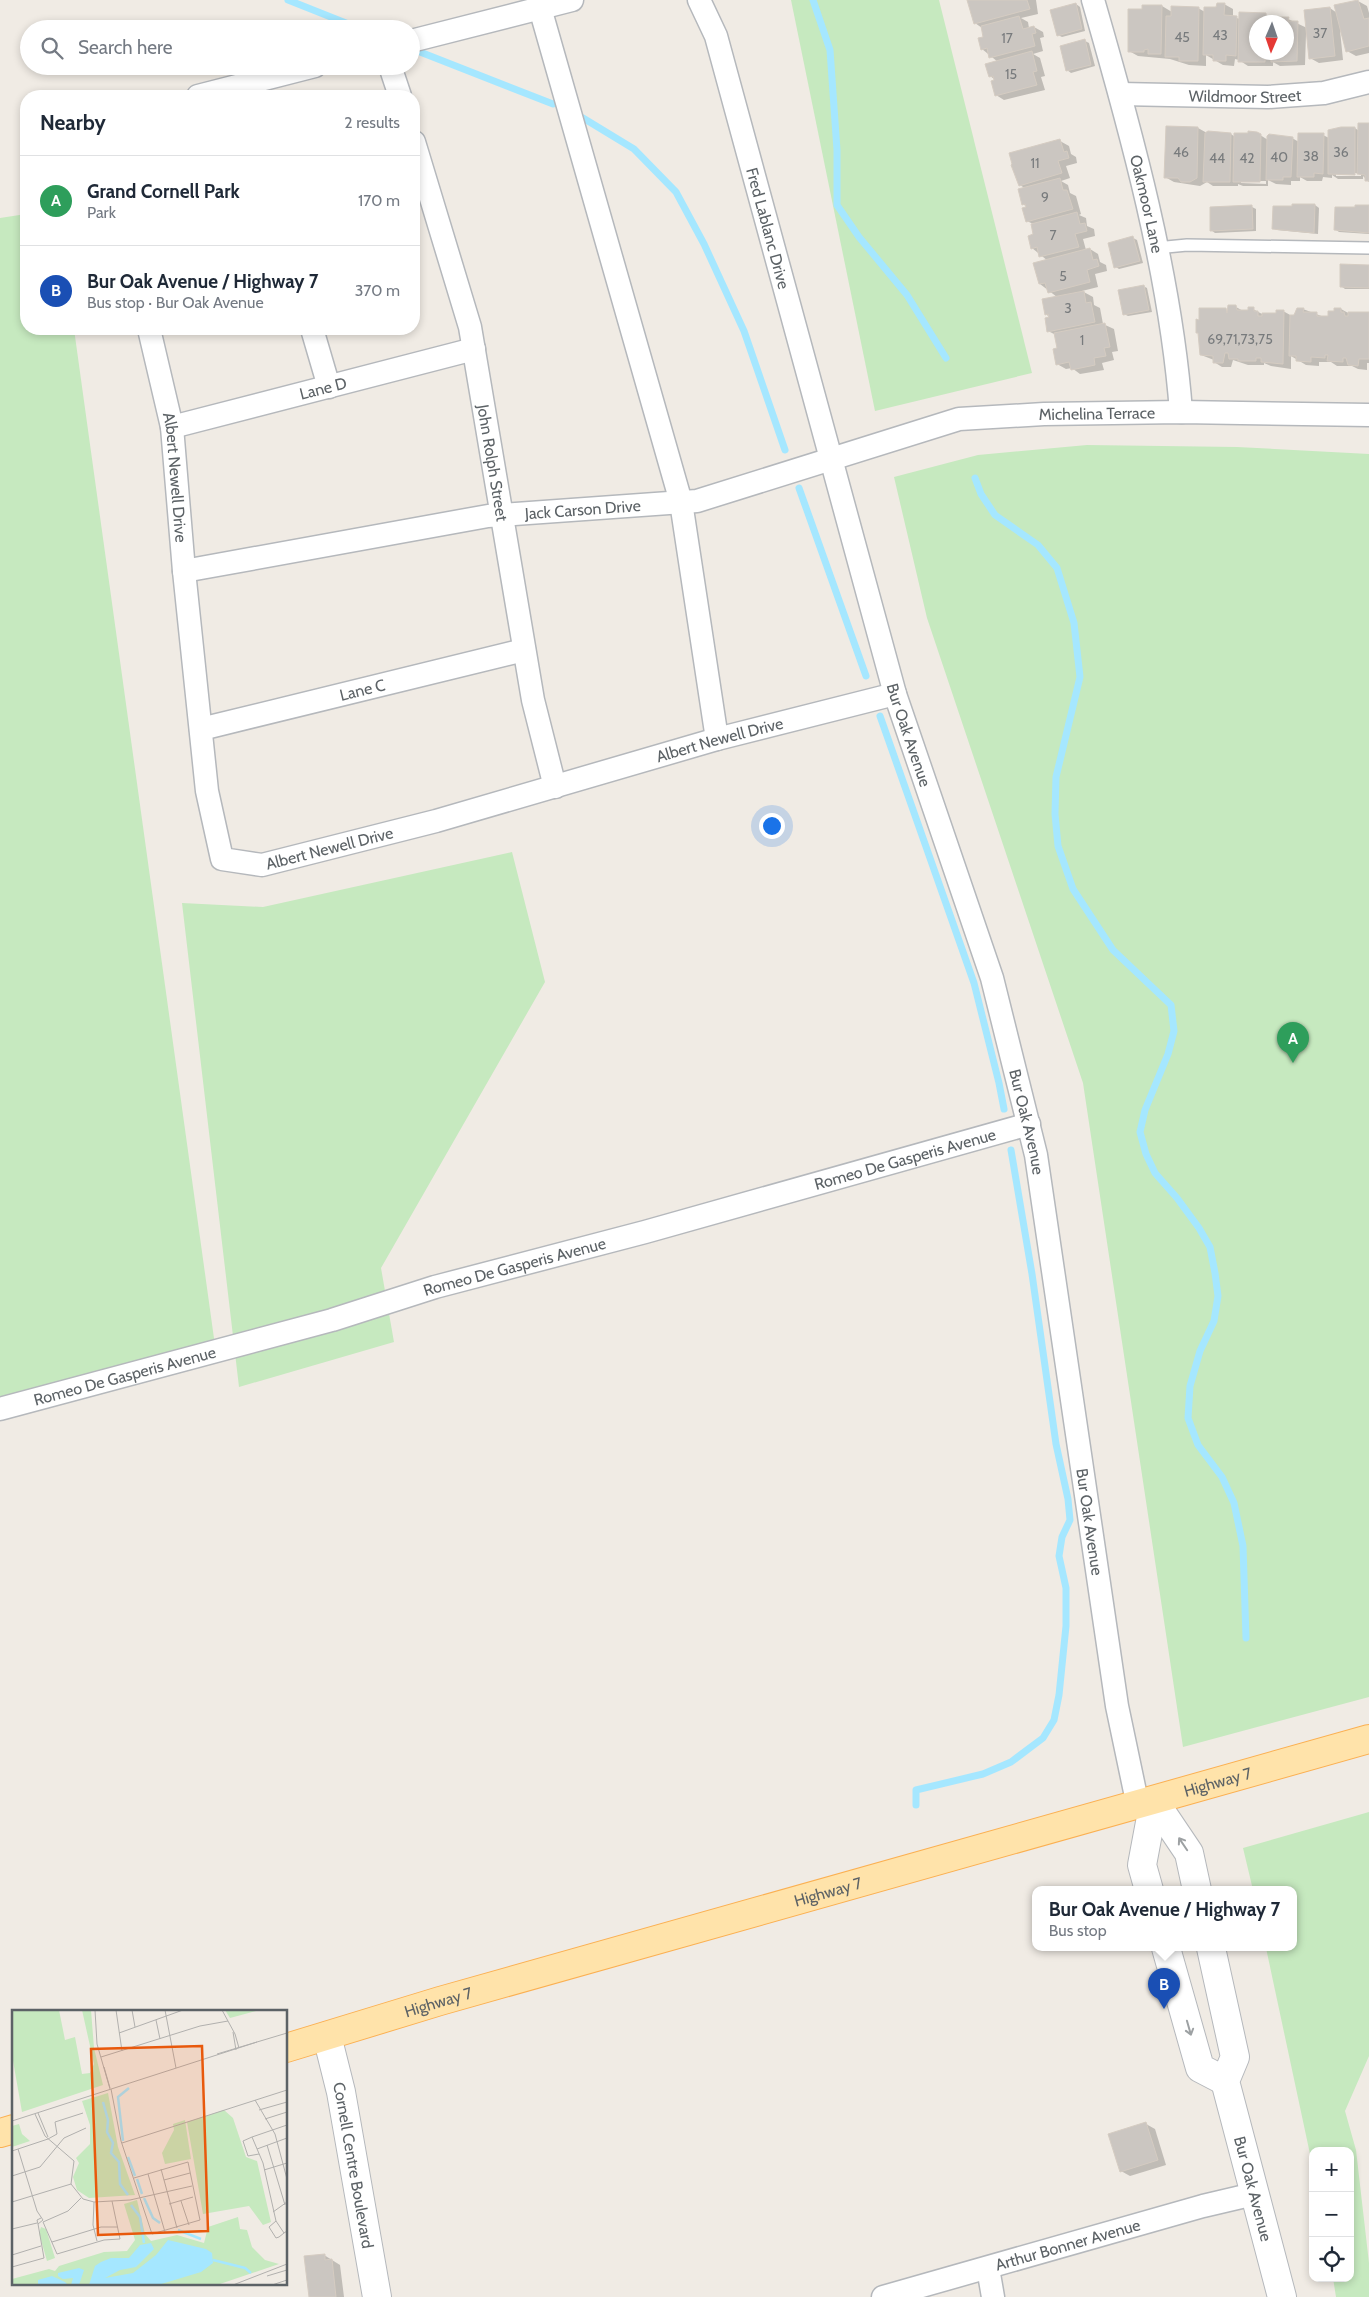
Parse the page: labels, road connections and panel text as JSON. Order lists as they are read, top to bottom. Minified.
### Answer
{"streets":{"main road":["Highway 7"],"street":["Wildmoor Street","Oakmoor Lane","Fred Lablanc Drive","Lane D","Michelina Terrace","John Rolph Street","Albert Newell Drive","Jack Carson Drive","Lane C","Bur Oak Avenue","Romeo De Gasperis Avenue","Cornell Centre Boulevard","Arthur Bonner Avenue"]},"crossings":[["Wildmoor Street","Oakmoor Lane"],["Oakmoor Lane","Michelina Terrace"],["Fred Lablanc Drive","Michelina Terrace"],["Fred Lablanc Drive","Jack Carson Drive"],["Fred Lablanc Drive","Bur Oak Avenue"],["Lane D","John Rolph Street"],["Lane D","Albert Newell Drive"],["Michelina Terrace","Jack Carson Drive"],["Michelina Terrace","Bur Oak Avenue"],["John Rolph Street","Albert Newell Drive"],["John Rolph Street","Jack Carson Drive"],["John Rolph Street","Lane C"],["Albert Newell Drive","Jack Carson Drive"],["Albert Newell Drive","Lane C"],["Albert Newell Drive","Bur Oak Avenue"],["Jack Carson Drive","Bur Oak Avenue"],["Bur Oak Avenue","Romeo De Gasperis Avenue"],["Bur Oak Avenue","Highway 7"],["Bur Oak Avenue","Arthur Bonner Avenue"],["Highway 7","Cornell Centre Boulevard"]],"house_numbers":["37","43","45","17","15","46","36","38","40","44","42","11","9","7","5","3","69,71,73,75","1"],"north":"bottom","page":{"search":"Search here","heading":["Nearby","2 results"],"list":[{"mark":"A","name":"Grand Cornell Park","note":"Park","value":"170 m"},{"mark":"B","name":"Bur Oak Avenue / Highway 7","note":"Bus stop · Bur Oak Avenue","value":"370 m"}],"pins":["A","B"],"popup":["Bur Oak Avenue / Highway 7","Bus stop"],"map_buttons":["+","−"]}}
